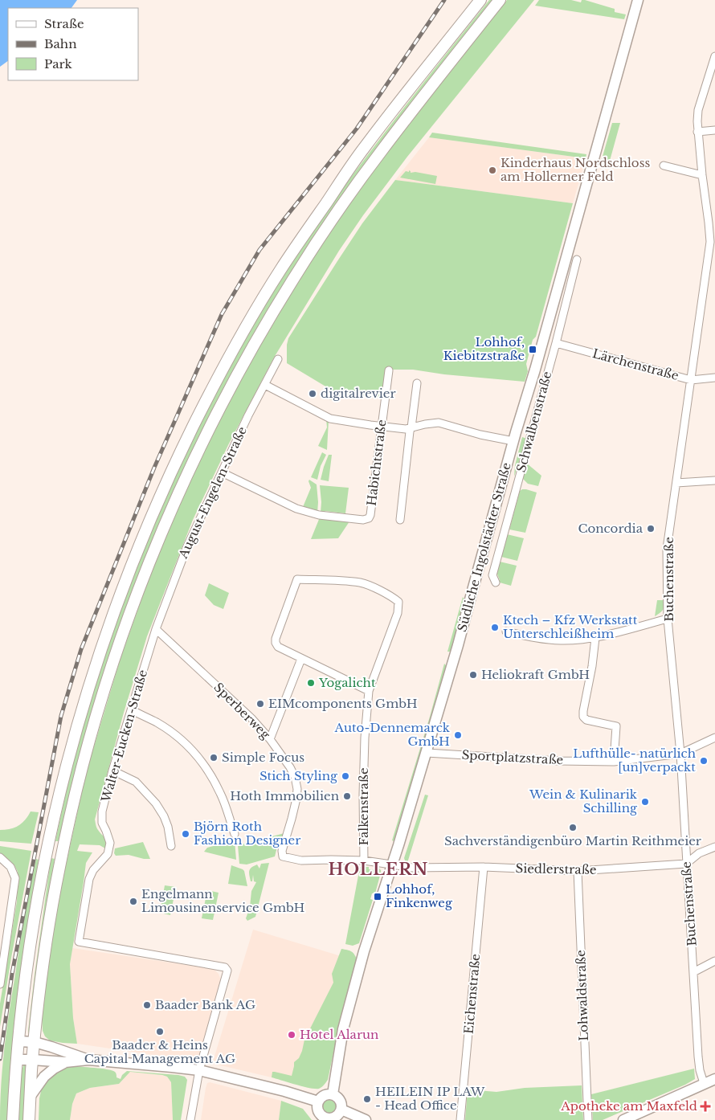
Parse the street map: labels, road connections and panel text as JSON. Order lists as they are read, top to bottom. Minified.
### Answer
{"streets":{"street":["Lärchenstraße","Schwalbenstraße","Habichtstraße","August-Engelen-Straße","Südliche Ingolstädter Straße","Buchenstraße","Sperberweg","Walter-Eucken-Straße","Sportplatzstraße","Falkenstraße","Siedlerstraße","Eichenstraße","Lohwaldstraße"]},"crossings":[["Lärchenstraße","Schwalbenstraße"],["Lärchenstraße","Buchenstraße"],["Habichtstraße","August-Engelen-Straße"],["August-Engelen-Straße","Sperberweg"],["August-Engelen-Straße","Walter-Eucken-Straße"],["Südliche Ingolstädter Straße","Sportplatzstraße"],["Südliche Ingolstädter Straße","Siedlerstraße"],["Buchenstraße","Sportplatzstraße"],["Buchenstraße","Siedlerstraße"],["Sperberweg","Walter-Eucken-Straße"],["Sperberweg","Siedlerstraße"],["Falkenstraße","Siedlerstraße"],["Siedlerstraße","Eichenstraße"],["Siedlerstraße","Lohwaldstraße"]],"districts":["HOLLERN"],"places":{"other":["Kinderhaus Nordschloss am Hollerner Feld","digitalrevier","Concordia","Ktech – Kfz Werkstatt Unterschleißheim","Heliokraft GmbH","Yogalicht","EIMcomponents GmbH","Auto-Dennemarck GmbH","Simple Focus","Lufthülle- natürlich [un]verpackt","Stich Styling","Hoth Immobilien","Wein & Kulinarik Schilling","Sachverständigenbüro Martin Reithmeier","Björn Roth Fashion Designer","Engelmann Limousinenservice GmbH","Baader Bank AG","Baader & Heins Capital Management AG","Hotel Alarun","HEILEIN IP LAW - Head Office"],"transit":["Lohhof, Kiebitzstraße","Lohhof, Finkenweg"],"health":["Apotheke am Maxfeld"]},"legend":["Straße","Bahn","Park"]}
